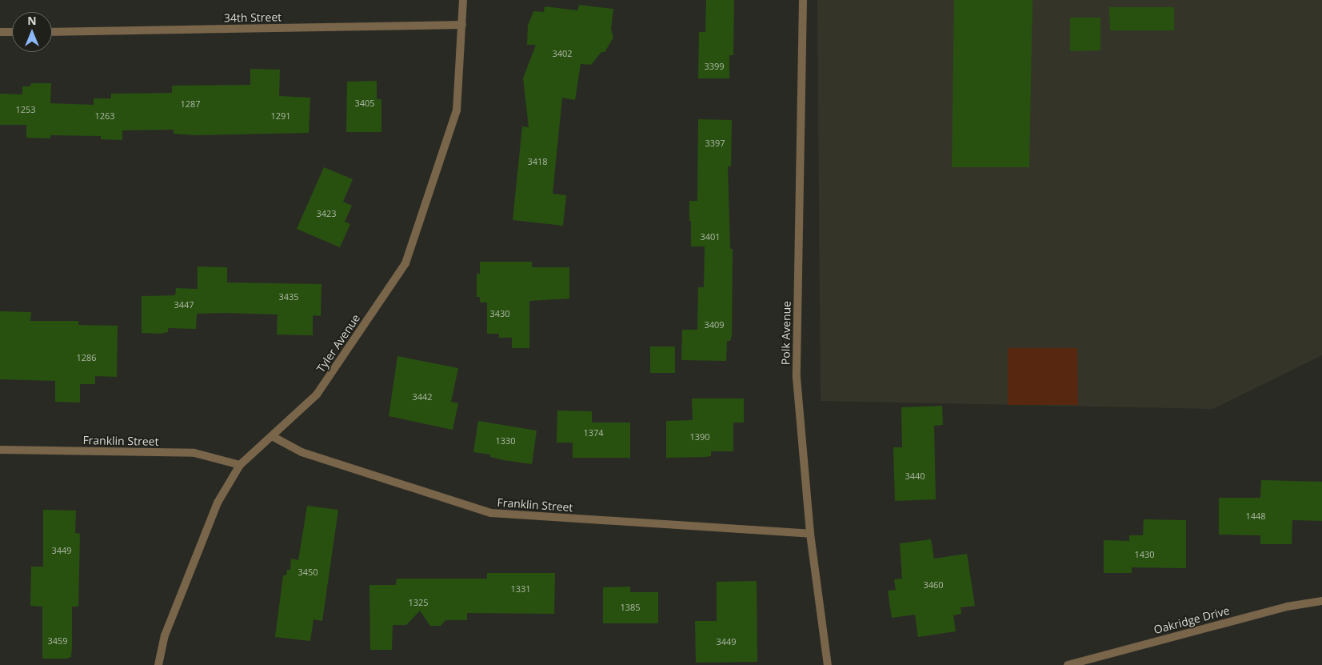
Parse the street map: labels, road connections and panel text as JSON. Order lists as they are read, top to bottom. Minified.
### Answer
{"streets":{"street":["34th Street","Polk Avenue","Tyler Avenue","Franklin Street","Oakridge Drive"]},"crossings":[["34th Street","Tyler Avenue"],["Polk Avenue","Franklin Street"],["Tyler Avenue","Franklin Street"]],"house_numbers":["3402","3399","3405","1287","1253","1263","1291","3397","3418","3423","3401","3435","3447","3430","3409","1286","3442","1374","1390","1330","3440","1448","3449","1430","3450","3460","1331","1325","1385","3459","3449"],"north":"top"}
